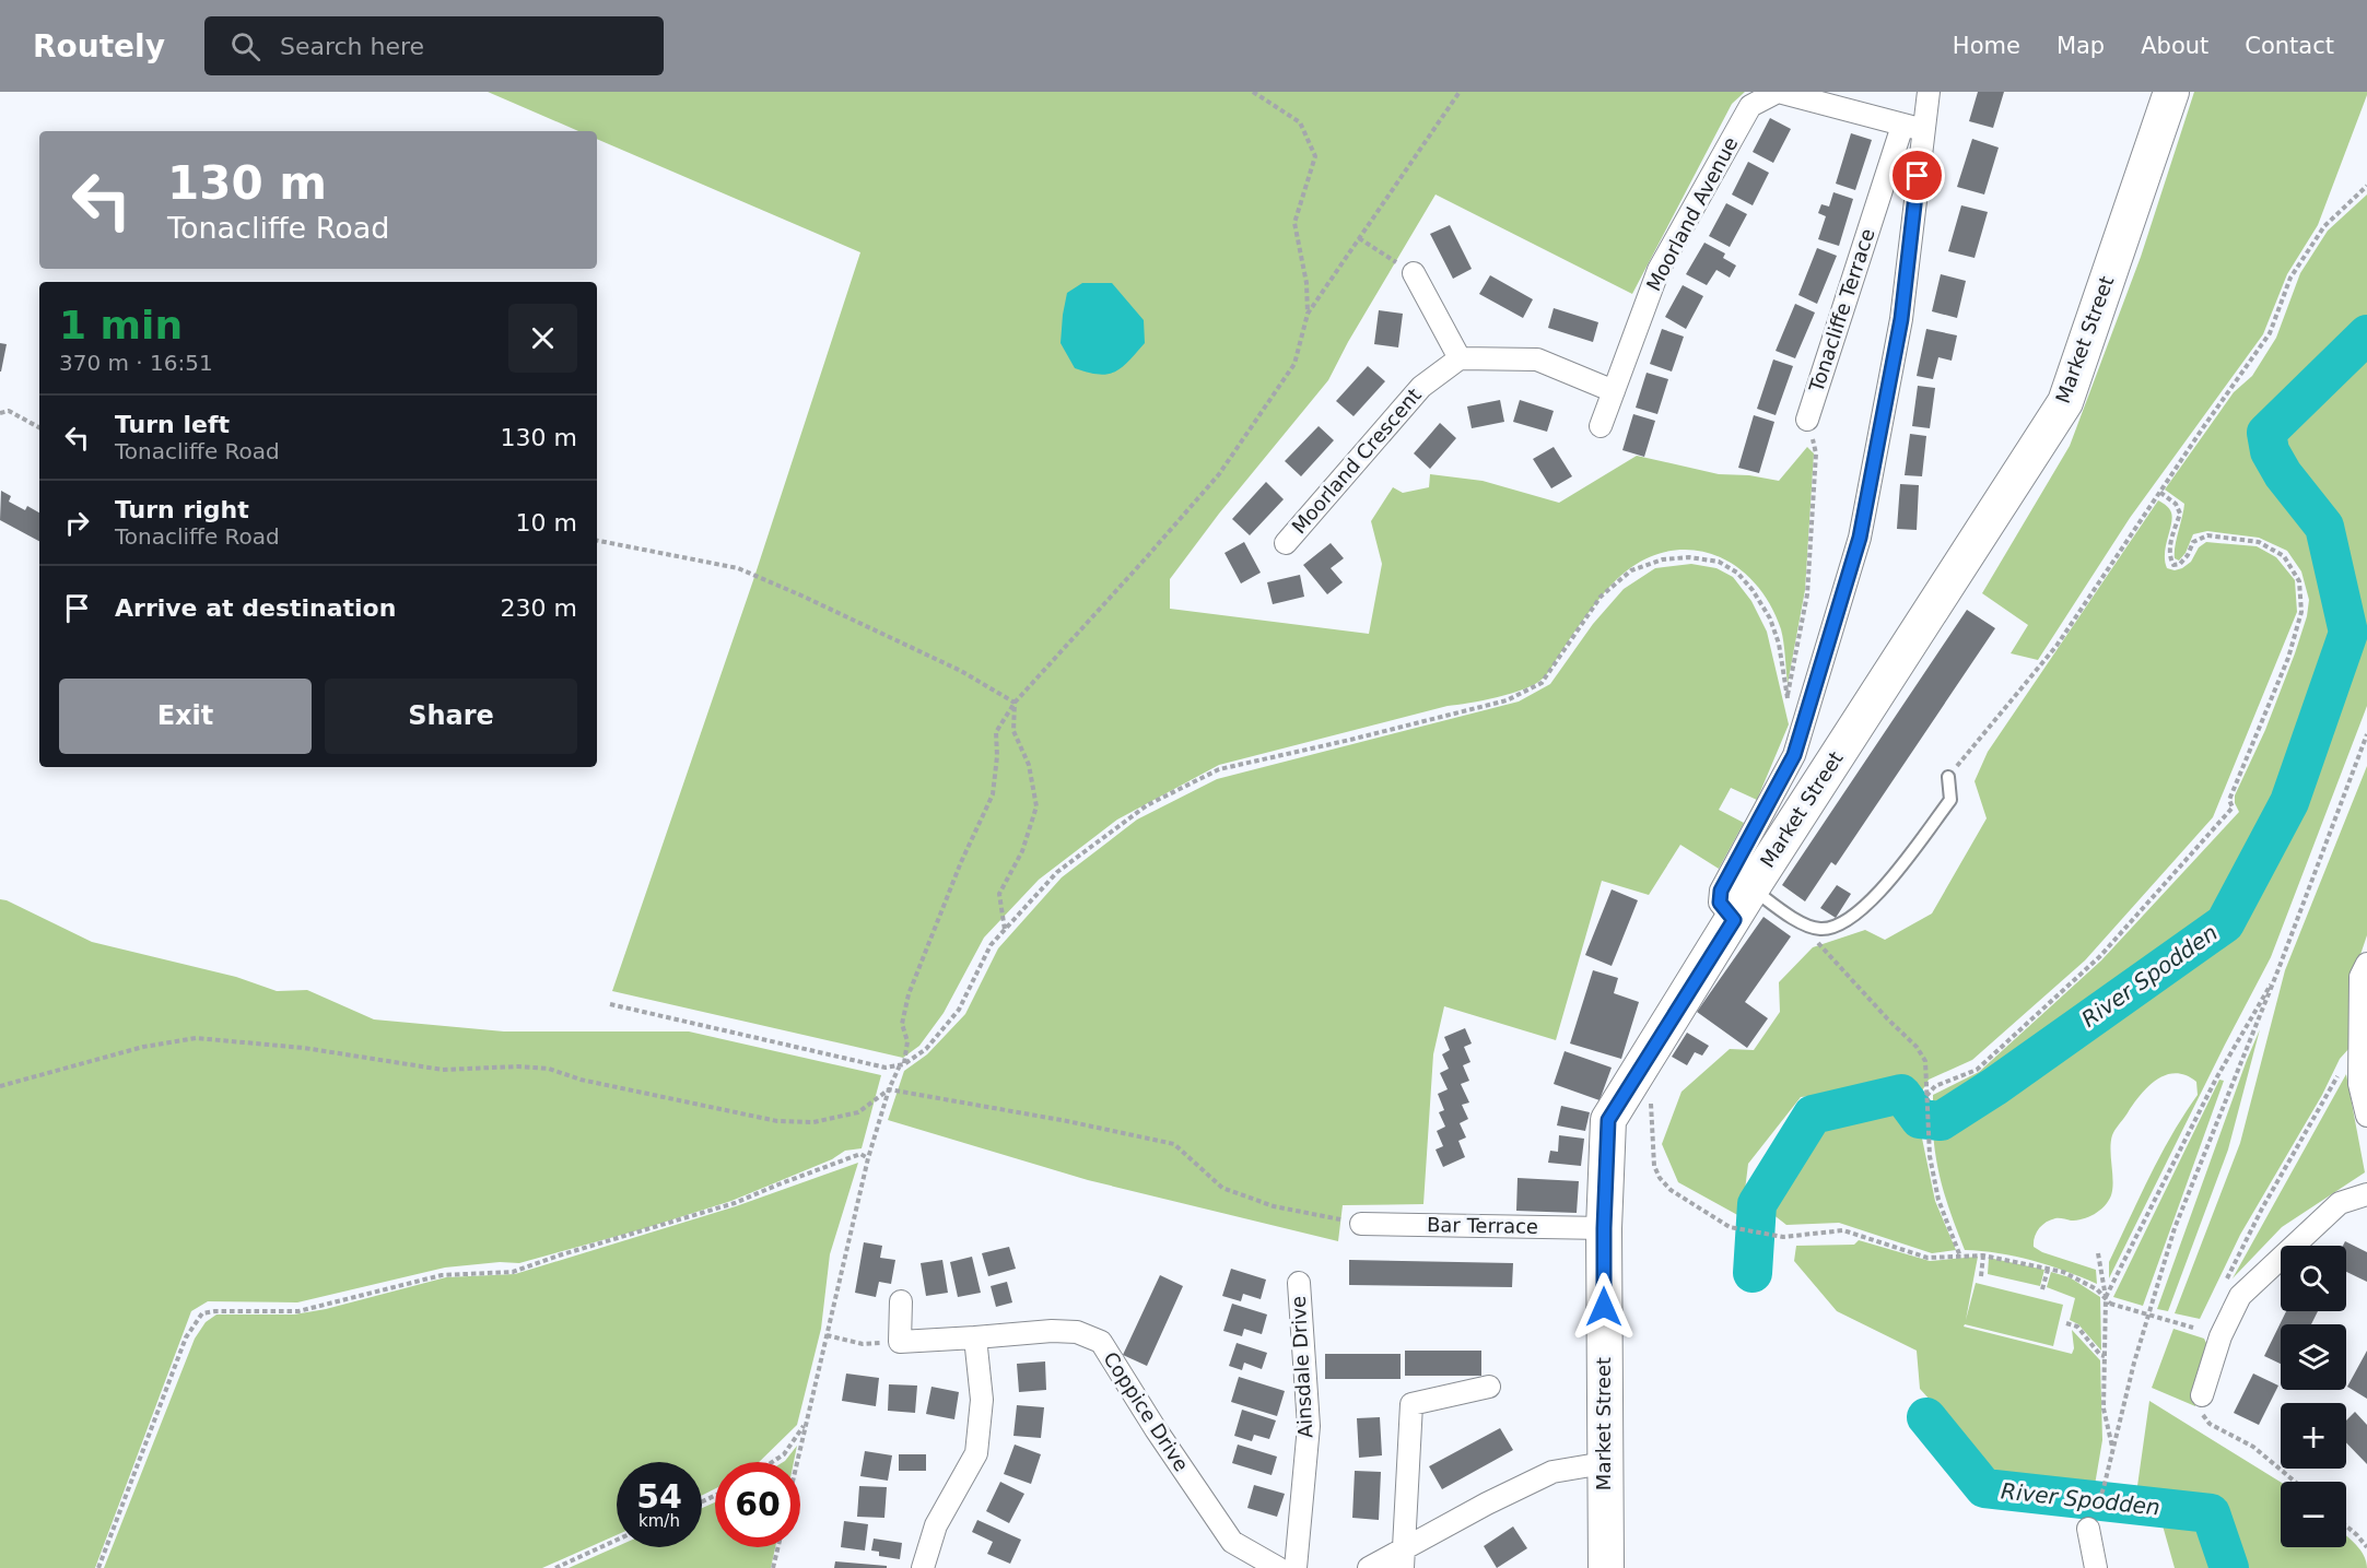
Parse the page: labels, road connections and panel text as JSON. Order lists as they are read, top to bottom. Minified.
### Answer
{"streets":{"main road":["Market Street"],"street":["Moorland Avenue","Tonacliffe Terrace","Moorland Crescent","Bar Terrace","Ainsdale Drive","Coppice Drive"]},"crossings":[["Moorland Avenue","Tonacliffe Terrace"],["Market Street","Bar Terrace"]],"water":["River Spodden"],"page":{"header":"Routely","search":"Search here","nav":["Home","Map","About","Contact"],"turn":["130 m","Tonacliffe Road"],"heading":["1 min","370 m · 16:51"],"list":[{"name":"Turn left","note":"Tonacliffe Road","value":"130 m"},{"name":"Turn right","note":"Tonacliffe Road","value":"10 m"},{"name":"Arrive at destination","value":"230 m"}],"buttons":["Exit","Share"],"map_buttons":["+","−"],"speed":"54 km/h","limit":"60"}}
